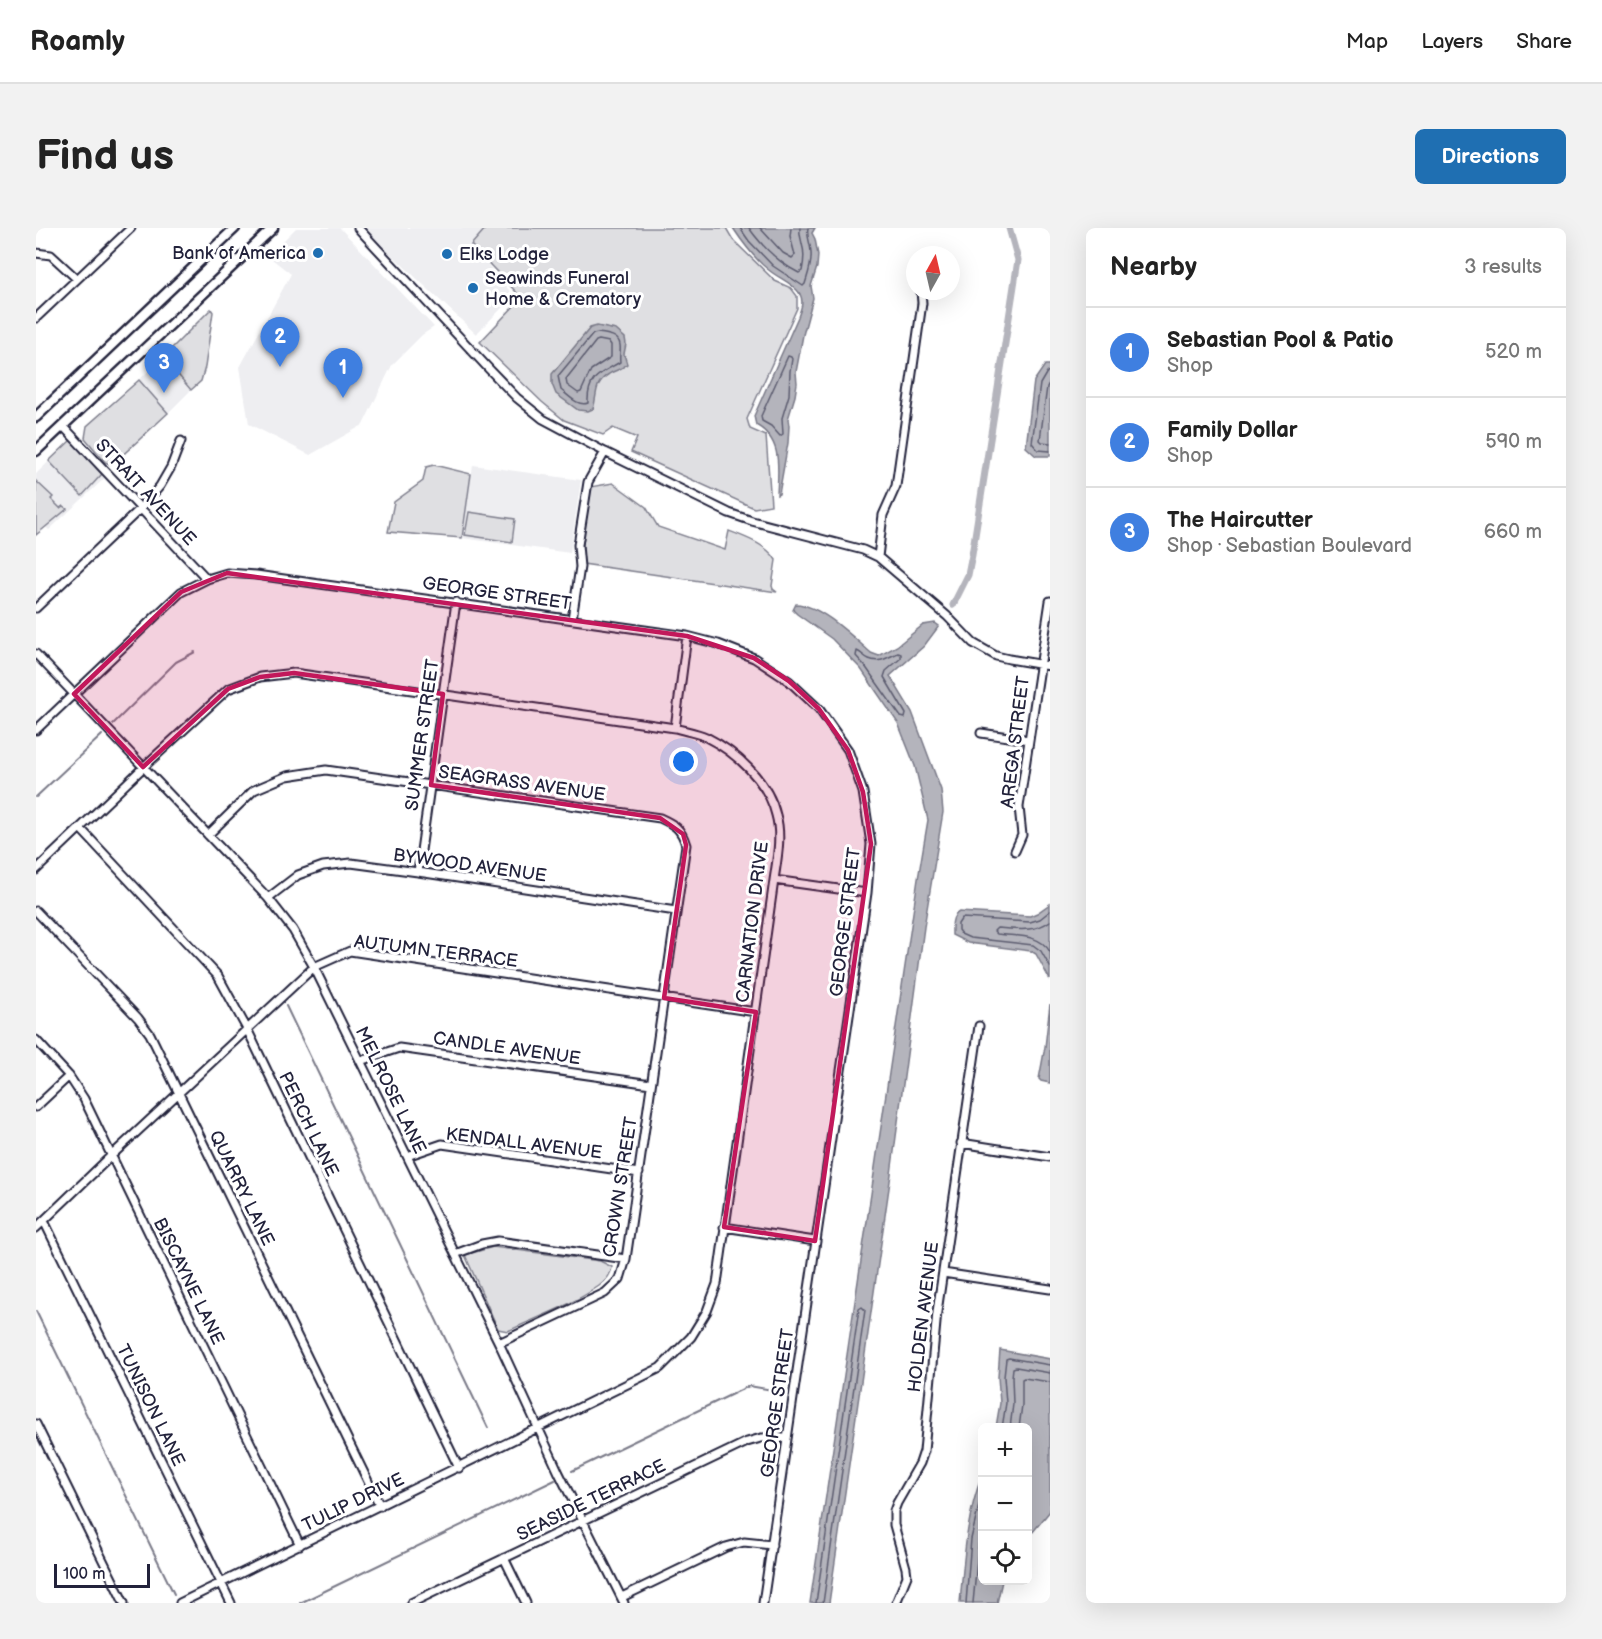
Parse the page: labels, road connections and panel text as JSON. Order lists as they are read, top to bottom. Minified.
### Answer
{"streets":{"street":["STRAIT AVENUE","GEORGE STREET","SUMMER STREET","AREGA STREET","SEAGRASS AVENUE","BYWOOD AVENUE","CARNATION DRIVE","AUTUMN TERRACE","CANDLE AVENUE","MELROSE LANE","PERCH LANE","KENDALL AVENUE","CROWN STREET","QUARRY LANE","BISCAYNE LANE","HOLDEN AVENUE","TUNISON LANE","SEASIDE TERRACE","TULIP DRIVE"]},"crossings":[["STRAIT AVENUE","GEORGE STREET"],["GEORGE STREET","SUMMER STREET"],["GEORGE STREET","MELROSE LANE"],["GEORGE STREET","SEASIDE TERRACE"],["SUMMER STREET","SEAGRASS AVENUE"],["SUMMER STREET","BYWOOD AVENUE"],["SUMMER STREET","CARNATION DRIVE"],["SEAGRASS AVENUE","BYWOOD AVENUE"],["SEAGRASS AVENUE","AUTUMN TERRACE"],["SEAGRASS AVENUE","MELROSE LANE"],["SEAGRASS AVENUE","CROWN STREET"],["BYWOOD AVENUE","MELROSE LANE"],["CARNATION DRIVE","AUTUMN TERRACE"],["CARNATION DRIVE","MELROSE LANE"],["CARNATION DRIVE","PERCH LANE"],["CARNATION DRIVE","TULIP DRIVE"],["AUTUMN TERRACE","MELROSE LANE"],["AUTUMN TERRACE","PERCH LANE"],["AUTUMN TERRACE","CROWN STREET"],["AUTUMN TERRACE","QUARRY LANE"],["AUTUMN TERRACE","BISCAYNE LANE"],["AUTUMN TERRACE","TUNISON LANE"],["CANDLE AVENUE","MELROSE LANE"],["CANDLE AVENUE","CROWN STREET"],["MELROSE LANE","KENDALL AVENUE"],["MELROSE LANE","CROWN STREET"],["MELROSE LANE","SEASIDE TERRACE"],["MELROSE LANE","TULIP DRIVE"],["PERCH LANE","TULIP DRIVE"],["KENDALL AVENUE","CROWN STREET"],["QUARRY LANE","TULIP DRIVE"],["BISCAYNE LANE","TULIP DRIVE"],["TUNISON LANE","TULIP DRIVE"]],"places":["Bank of America","Elks Lodge","Seawinds Funeral Home & Crematory"],"scale_bar":"100 m","north":"top","page":{"header":"Roamly","nav":["Map","Layers","Share"],"buttons":"Directions","title":"Find us","heading":["Nearby","3 results"],"list":[{"mark":"1","name":"Sebastian Pool & Patio","note":"Shop","value":"520 m"},{"mark":"2","name":"Family Dollar","note":"Shop","value":"590 m"},{"mark":"3","name":"The Haircutter","note":"Shop · Sebastian Boulevard","value":"660 m"}],"pins":["2","3","1"],"map_buttons":["+","−"],"scale":"100 m"}}
